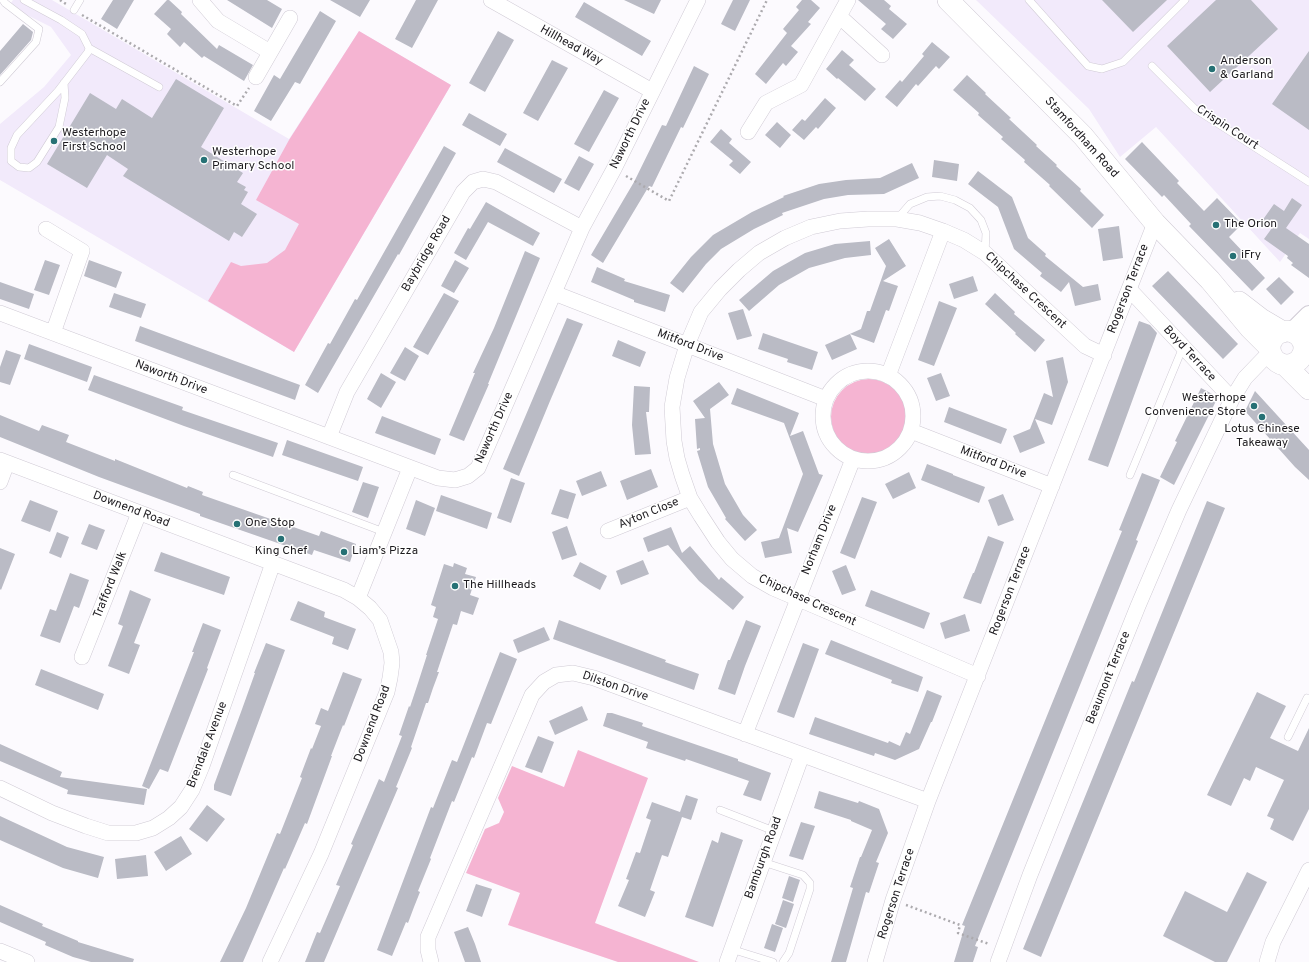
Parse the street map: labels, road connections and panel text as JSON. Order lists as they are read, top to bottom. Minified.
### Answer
{"streets":{"main road":["Stamfordham Road"],"street":["Hillhead Way","Naworth Drive","Baybridge Road","Rogerson Terrace","Chipchase Crescent","Mitford Drive","Boyd Terrace","Downend Road","Ayton Close","Norham Drive","Trafford Walk","Beaumont Terrace","Dilston Drive","Brendale Avenue","Bamburgh Road"],"lane":["Crispin Court"]},"crossings":[["Hillhead Way","Naworth Drive"],["Naworth Drive","Baybridge Road"],["Naworth Drive","Mitford Drive"],["Stamfordham Road","Rogerson Terrace"],["Rogerson Terrace","Chipchase Crescent"],["Rogerson Terrace","Mitford Drive"],["Rogerson Terrace","Boyd Terrace"],["Rogerson Terrace","Dilston Drive"],["Chipchase Crescent","Mitford Drive"],["Chipchase Crescent","Ayton Close"],["Chipchase Crescent","Norham Drive"],["Mitford Drive","Norham Drive"],["Boyd Terrace","Beaumont Terrace"],["Downend Road","Trafford Walk"],["Downend Road","Brendale Avenue"],["Norham Drive","Dilston Drive"],["Dilston Drive","Bamburgh Road"]],"places":["Anderson & Garland","Westerhope First School","Westerhope Primary School","The Orion","iFry","Westerhope Convenience Store","Lotus Chinese Takeaway","One Stop","King Chef","Liam’s Pizza","The Hillheads"]}
